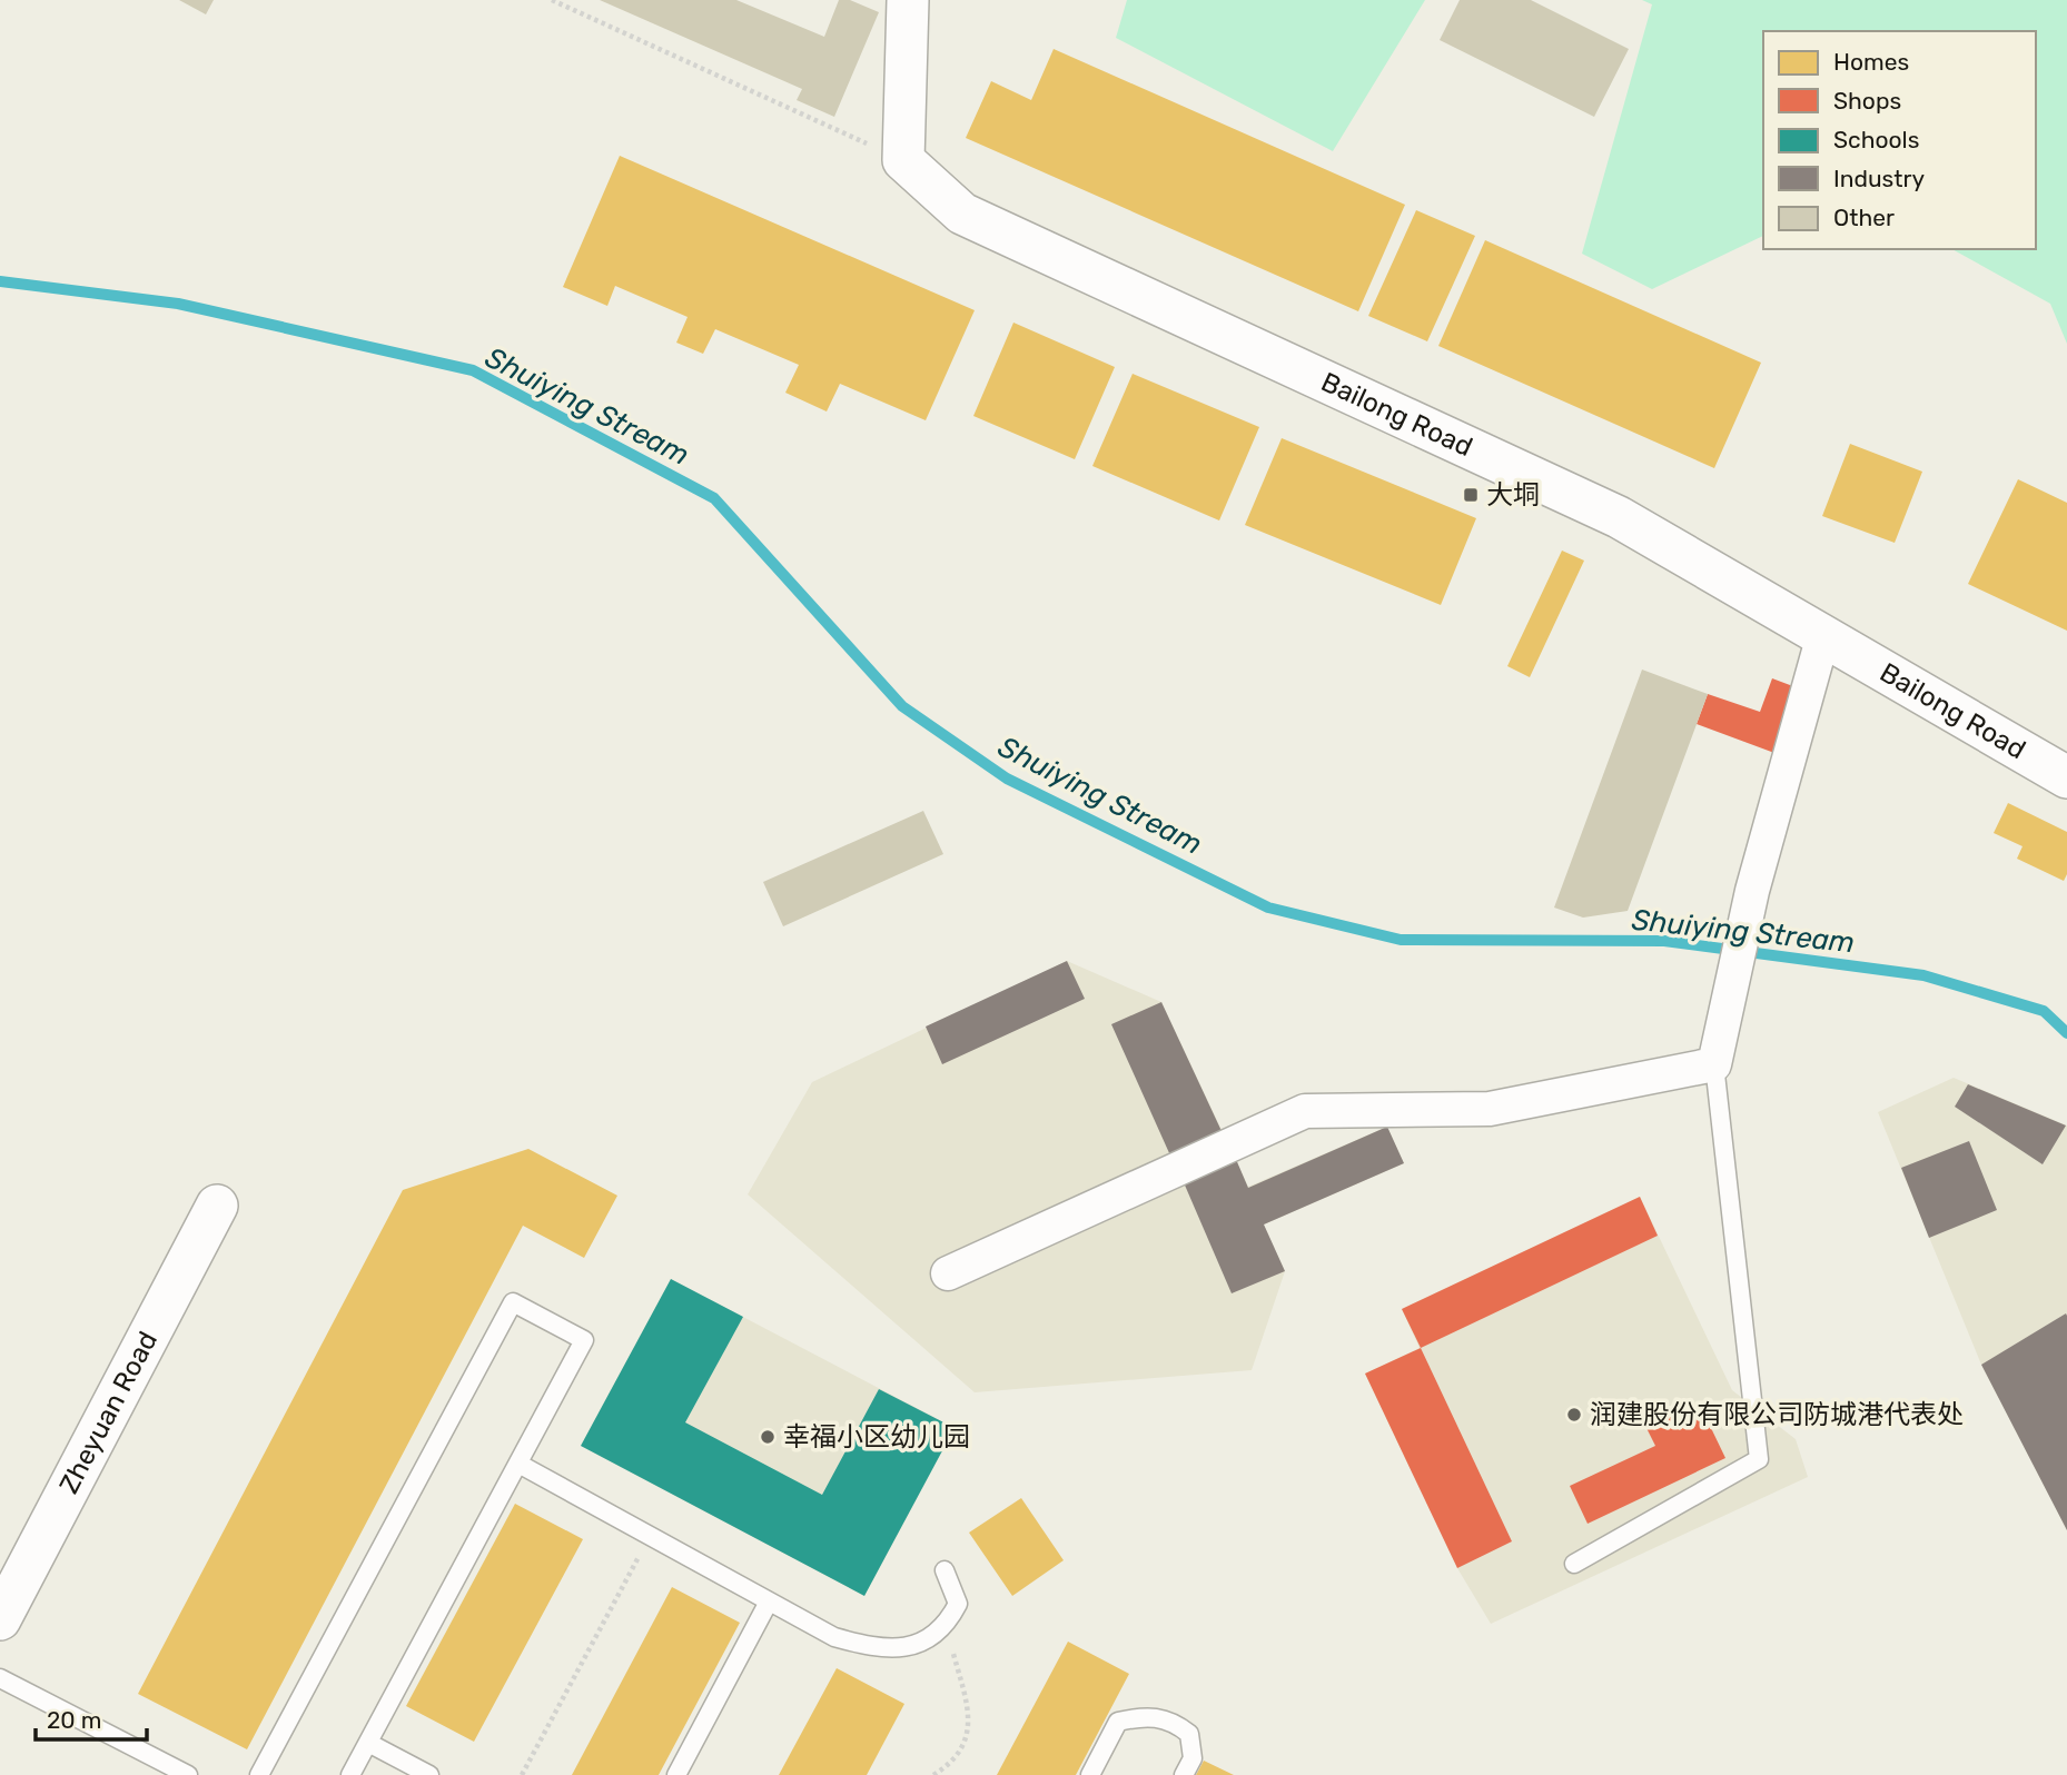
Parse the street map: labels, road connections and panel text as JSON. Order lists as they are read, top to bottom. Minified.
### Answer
{"streets":{"street":["Bailong Road","Zheyuan Road"]},"water":["Shuiying Stream"],"places":{"transit":["大垌"],"other":["润建股份有限公司防城港代表处","幸福小区幼儿园"]},"legend":["Homes","Shops","Schools","Industry","Other"],"scale_bar":"20 m"}
